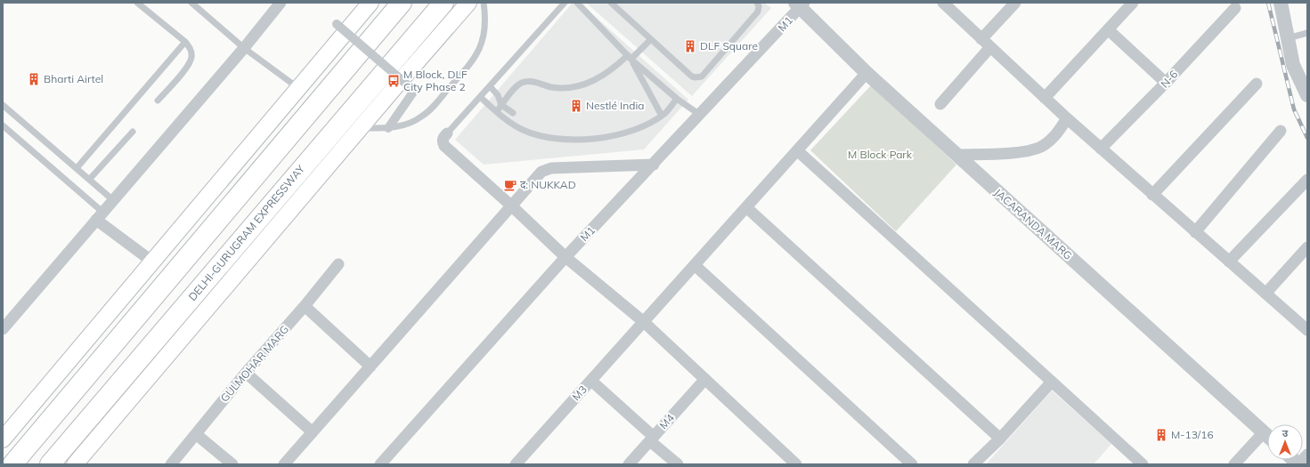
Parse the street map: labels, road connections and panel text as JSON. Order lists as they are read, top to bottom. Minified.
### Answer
{"streets":{"highway":["DELHI-GURUGRAM EXPRESSWAY"],"street":["M1","N-6","JACARANDA MARG","GULMOHAR MARG","M3","M4"]},"crossings":[["M1","JACARANDA MARG"],["JACARANDA MARG","M3"]],"parks":["M Block Park"],"places":{"building":["DLF Square","Bharti Airtel","Nestlé India","M-13/16"],"bus stop":["M Block, DLF City Phase 2"],"cafe":["द: NUKKAD"]},"north":"top"}
